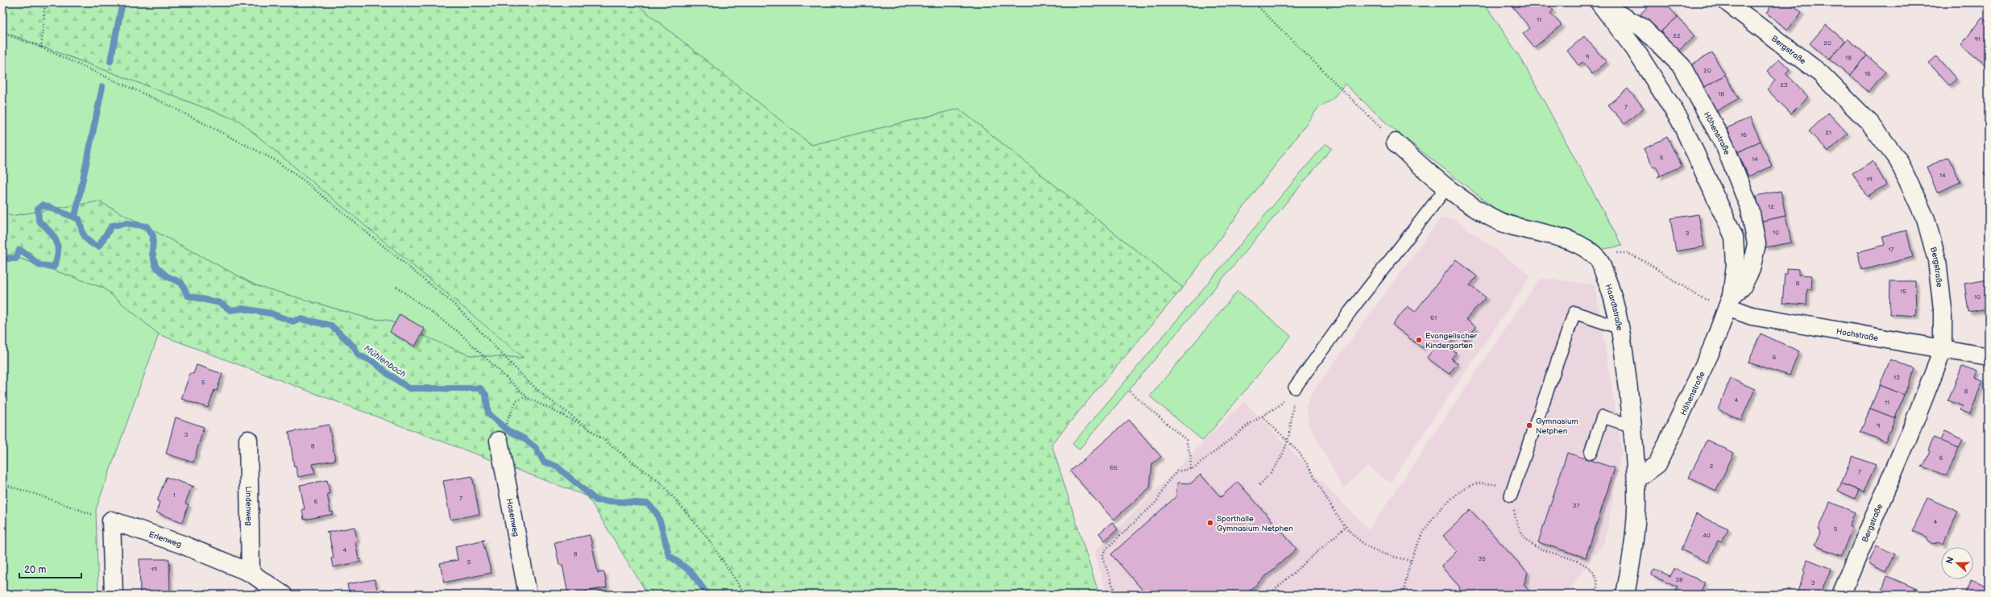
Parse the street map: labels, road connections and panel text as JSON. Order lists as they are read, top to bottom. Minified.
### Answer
{"streets":{"street":["Bergstraße","Höhenstraße","Haardtstraße","Hochstraße","Lindenweg","Hasenweg","Erlenweg"]},"crossings":[["Bergstraße","Hochstraße"],["Höhenstraße","Haardtstraße"],["Höhenstraße","Hochstraße"],["Lindenweg","Erlenweg"]],"water":["Mühlenbach"],"places":["Evangelischer Kindergarten","Gymnasium Netphen","Sporthalle Gymnasium Netphen"],"house_numbers":["11","22","91","20","9","18","20","16","23","18","7","21","16","5","14","14","19","12","10","3","17","8","15","10","61","6","13","5","8","4","11","9","3","8","6","2","65","7","1","7","6","37","4","5","40","4","8","35","5","19","38","3"],"scale_bar":"20 m","north":"left"}
